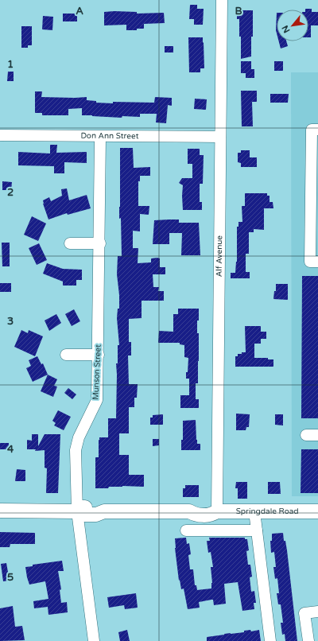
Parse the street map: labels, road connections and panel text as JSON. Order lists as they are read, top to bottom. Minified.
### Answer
{"streets":{"main road":["Springdale Road"],"street":["Don Ann Street","Alf Avenue","Munson Street"]},"crossings":[["Don Ann Street","Alf Avenue"],["Don Ann Street","Munson Street"],["Alf Avenue","Springdale Road"],["Munson Street","Springdale Road"]],"north":"bottom left","grid":{"columns":["A","B"],"rows":["1","2","3","4","5"]}}
